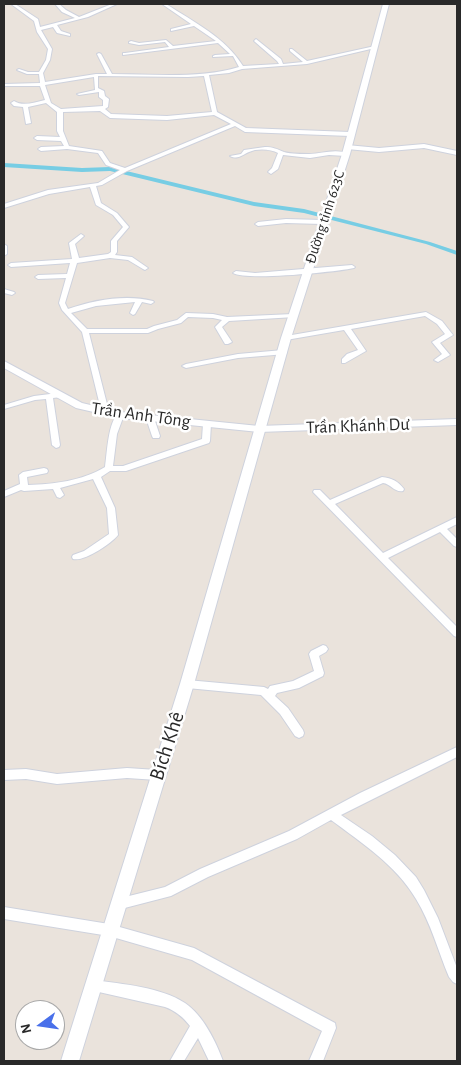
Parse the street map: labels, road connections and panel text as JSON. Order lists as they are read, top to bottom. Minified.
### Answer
{"streets":{"main road":["Đường tỉnh 623C","Bích Khê"],"street":["Trần Anh Tông","Trần Khánh Dư"]},"crossings":[["Đường tỉnh 623C","Trần Anh Tông"],["Đường tỉnh 623C","Trần Khánh Dư"],["Đường tỉnh 623C","Bích Khê"],["Trần Anh Tông","Trần Khánh Dư"],["Trần Anh Tông","Bích Khê"],["Trần Khánh Dư","Bích Khê"]],"north":"left"}
